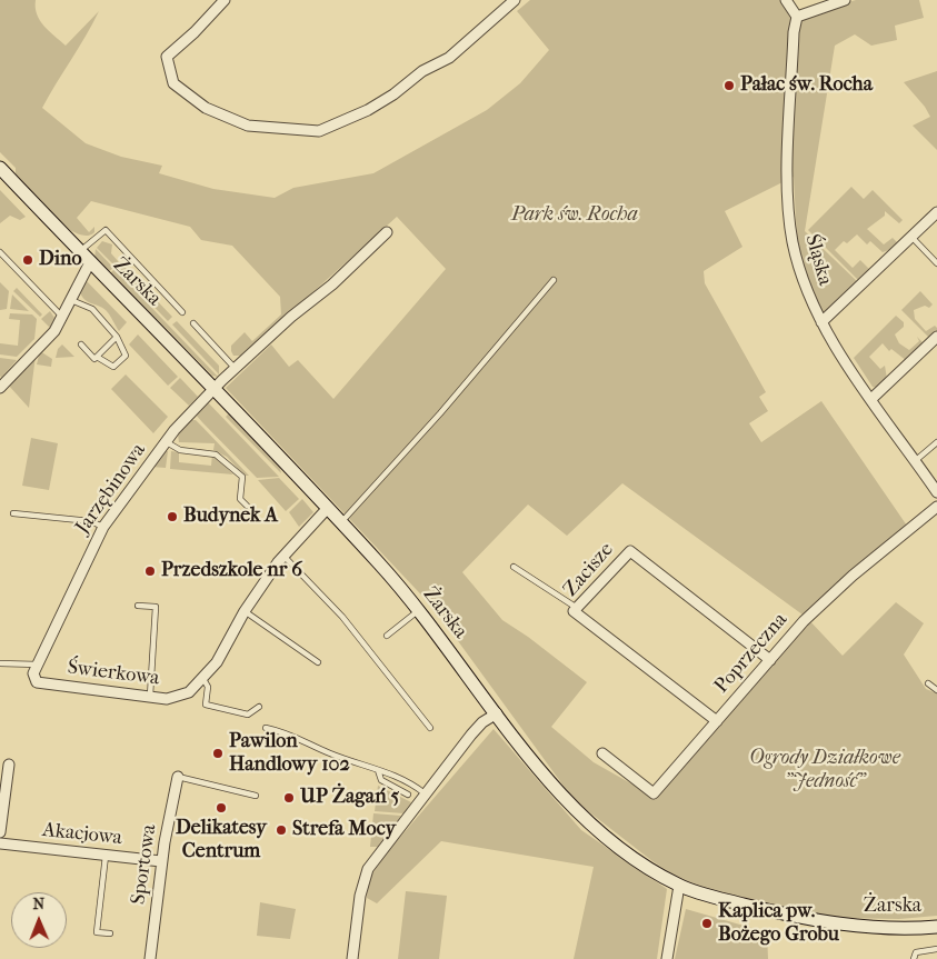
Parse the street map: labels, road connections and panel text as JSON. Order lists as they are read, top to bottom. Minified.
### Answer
{"streets":{"street":["Śląska","Żarska","Jarzębinowa","Zacisze","Poprzeczna","Świerkowa","Akacjowa","Sportowa"]},"crossings":[["Żarska","Jarzębinowa"],["Jarzębinowa","Świerkowa"],["Zacisze","Poprzeczna"],["Akacjowa","Sportowa"]],"parks":["Park św. Rocha","Ogrody Działkowe \"Jedność\""],"places":["Pałac św. Rocha","Dino","Budynek A","Przedszkole nr 6","Pawilon Handlowy 102","UP Żagań 5","Delikatesy Centrum","Strefa Mocy","Kaplica pw. Bożego Grobu"],"north":"top"}
